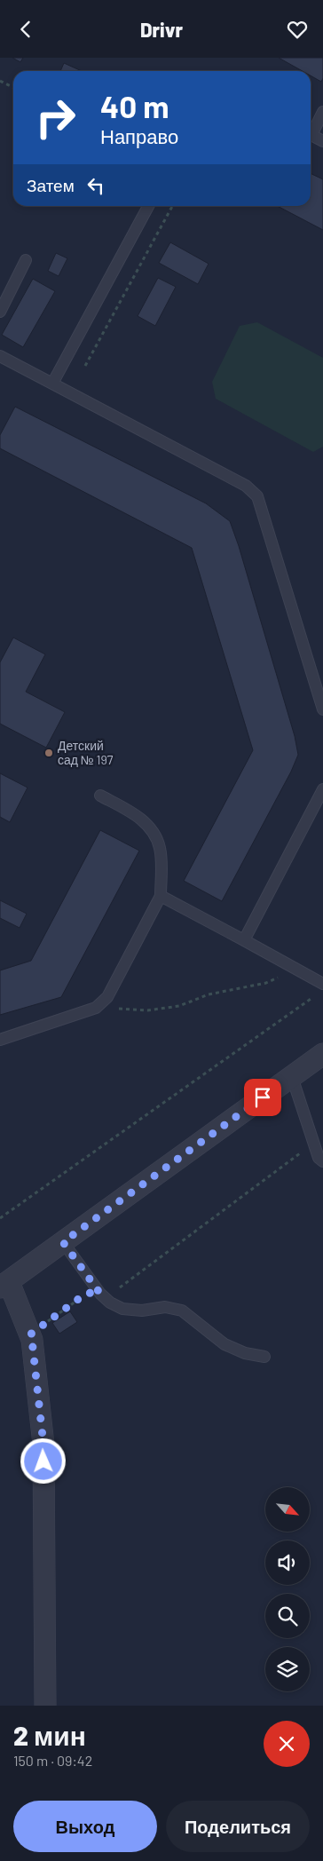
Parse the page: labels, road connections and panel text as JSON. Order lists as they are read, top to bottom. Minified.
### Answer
{"places":["Детский сад № 197"],"north":"bottom right","page":{"header":"Drivr","turn":["40 m","Направо"],"then":"Затем","heading":["2 мин","150 m · 09:42"],"buttons":["Выход","Поделиться"]}}
